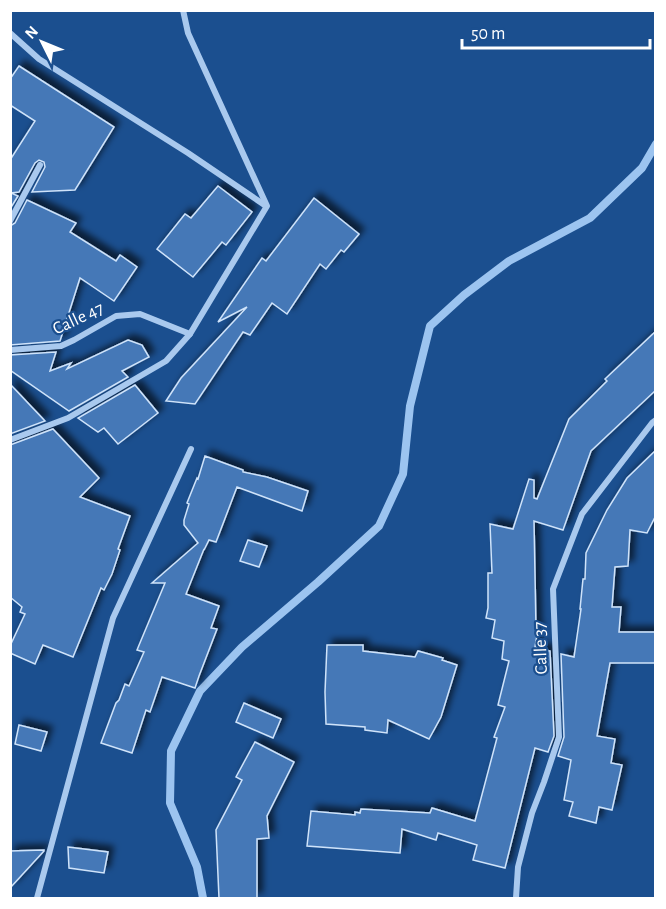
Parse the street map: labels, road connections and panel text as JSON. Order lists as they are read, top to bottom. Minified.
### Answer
{"streets":{"street":["Calle 47","Calle 37"]},"scale_bar":"50 m","north":"top left"}
